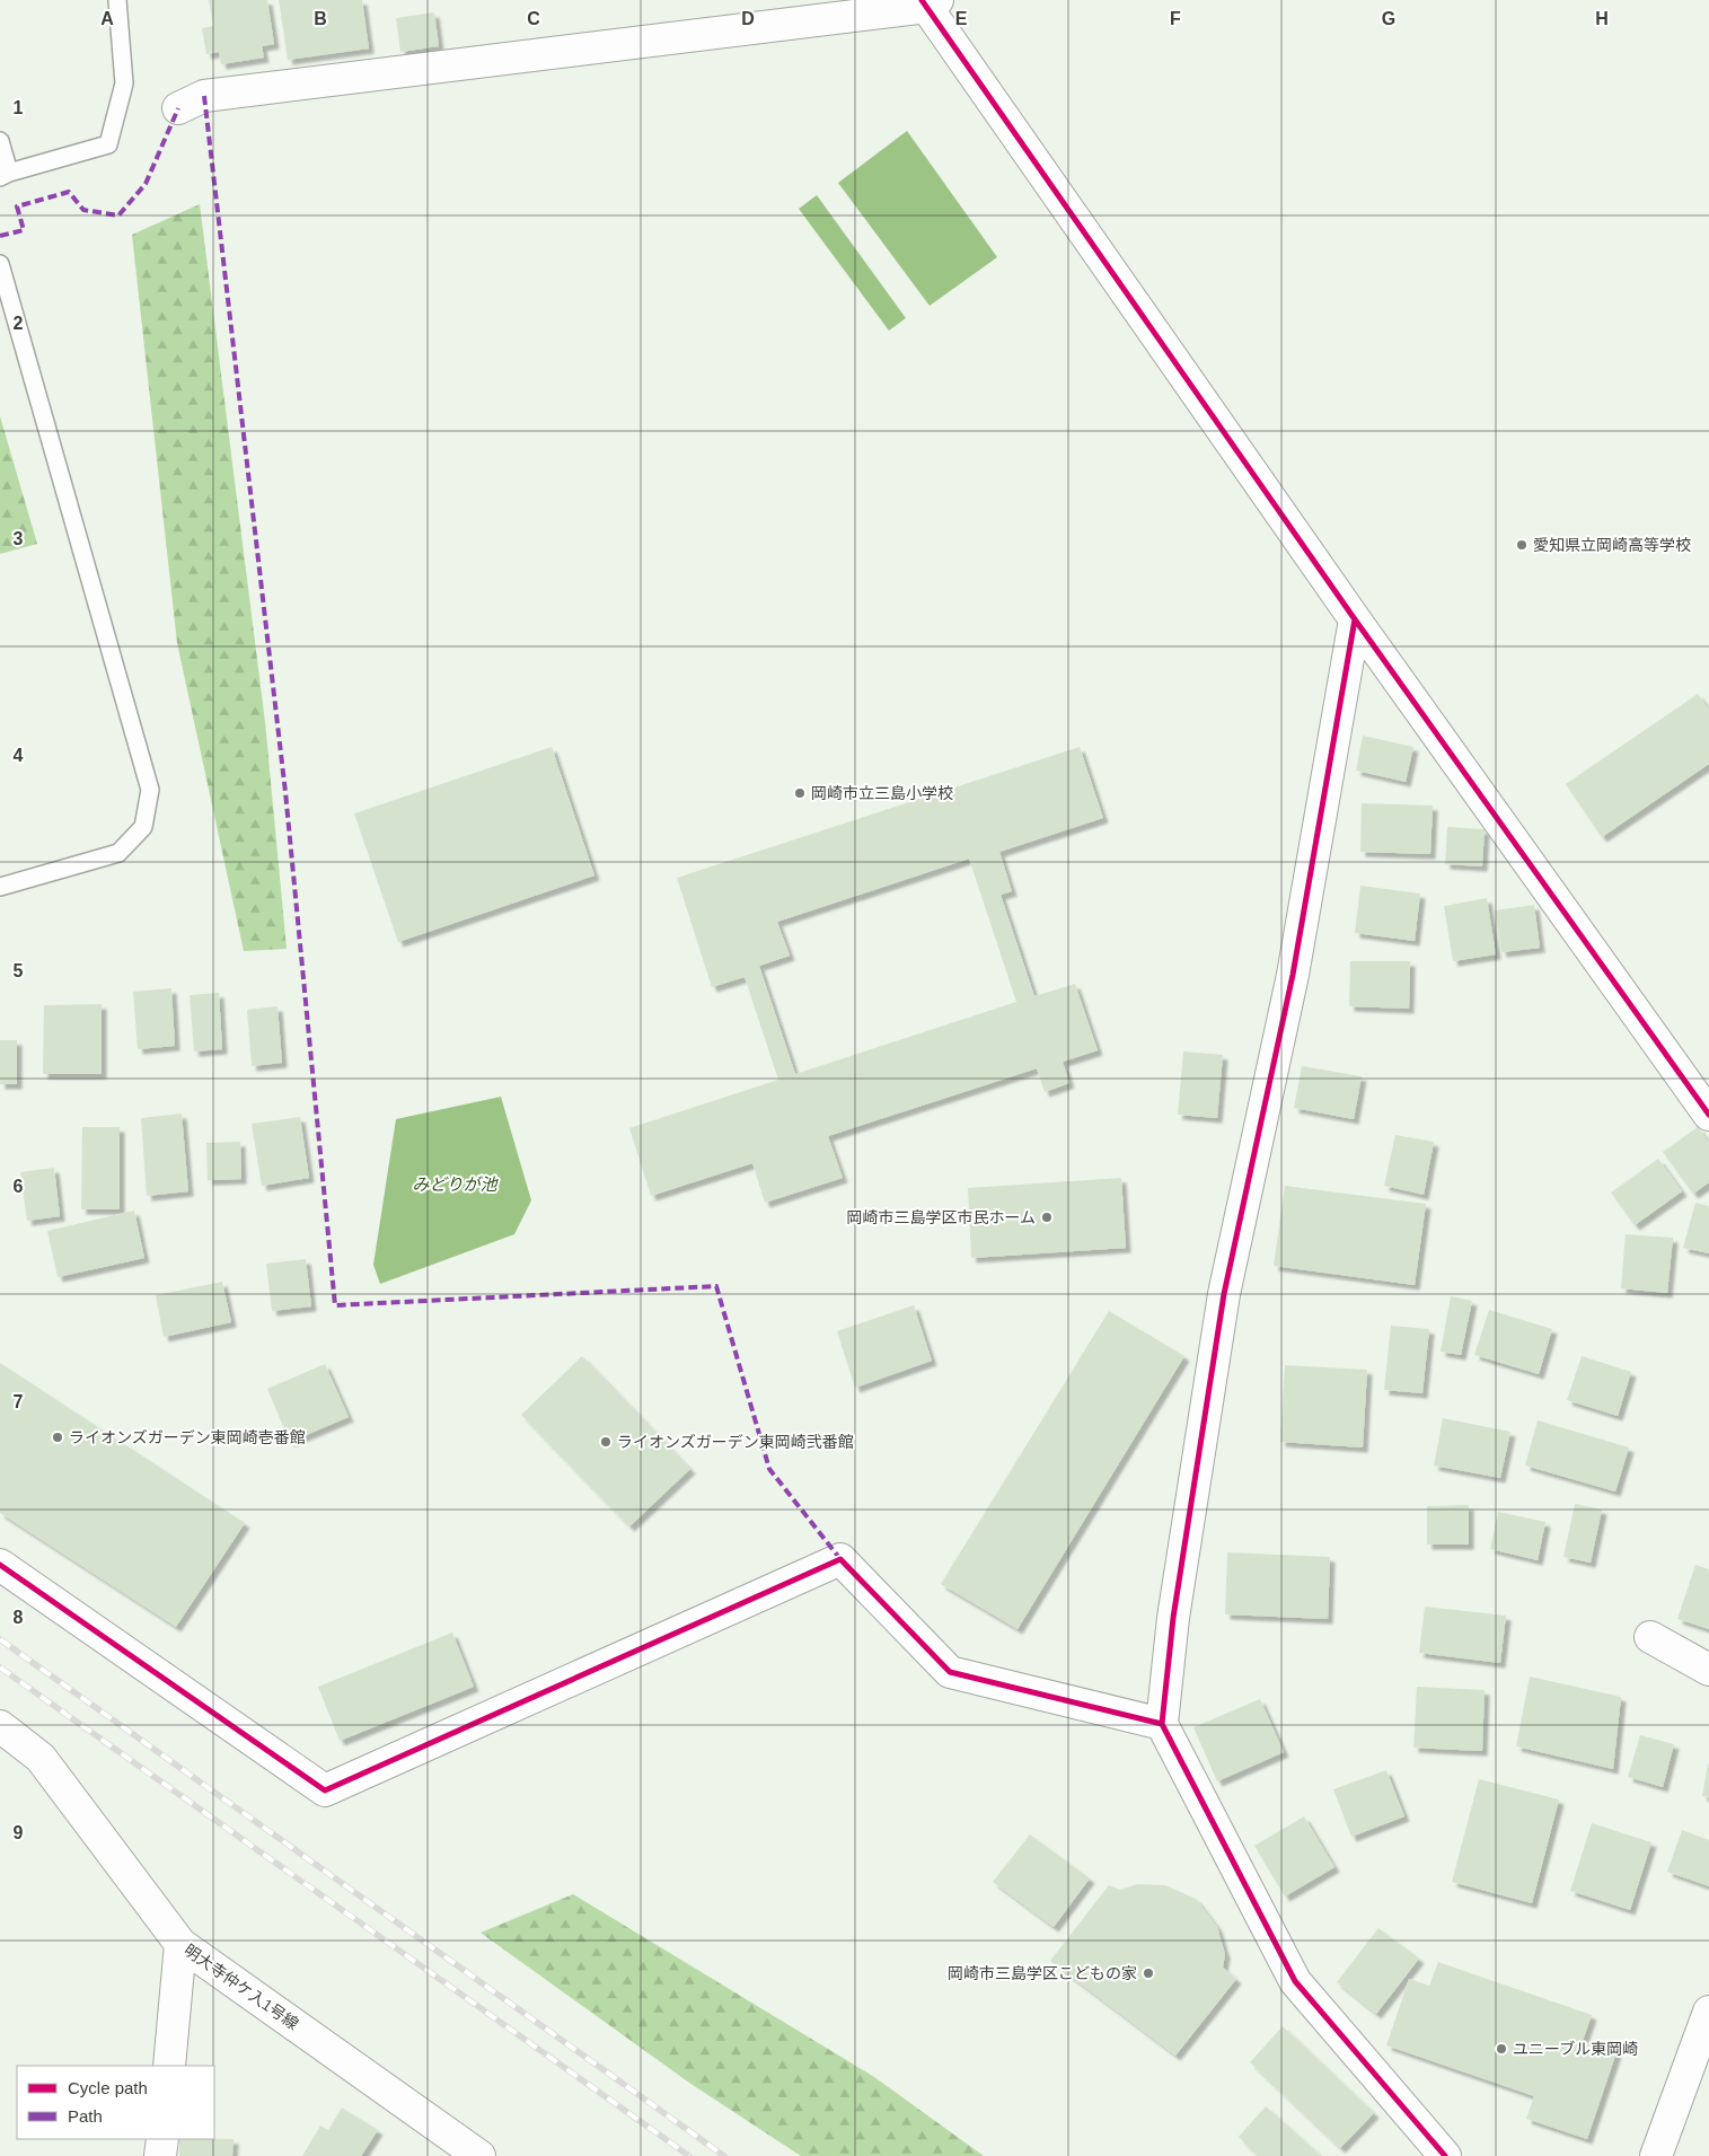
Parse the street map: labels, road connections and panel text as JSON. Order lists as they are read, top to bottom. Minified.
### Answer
{"streets":{"street":["明大寺仲ケ入1号線"]},"water":["みどりが池"],"places":["愛知県立岡崎高等学校","岡崎市立三島小学校","岡崎市三島学区市民ホーム","ライオンズガーデン東岡崎壱番館","ライオンズガーデン東岡崎弐番館","岡崎市三島学区こどもの家","ユニーブル東岡崎"],"legend":["Cycle path","Path"],"grid":{"columns":["A","B","C","D","E","F","G","H"],"rows":["1","2","3","4","5","6","7","8","9"]}}
